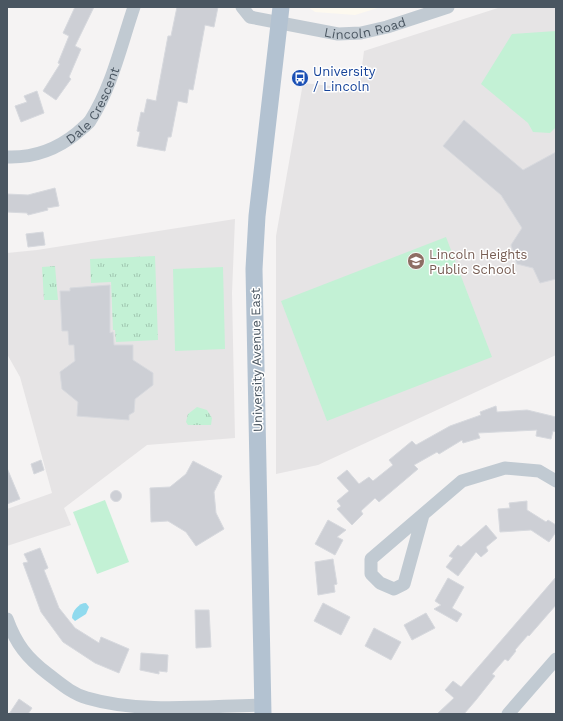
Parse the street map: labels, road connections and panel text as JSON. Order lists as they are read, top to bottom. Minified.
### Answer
{"streets":{"main road":["University Avenue East"],"street":["Lincoln Road","Dale Crescent"]},"crossings":[["Lincoln Road","University Avenue East"]],"places":{"bus stop":["University / Lincoln"],"school or university":["Lincoln Heights Public School"]}}
